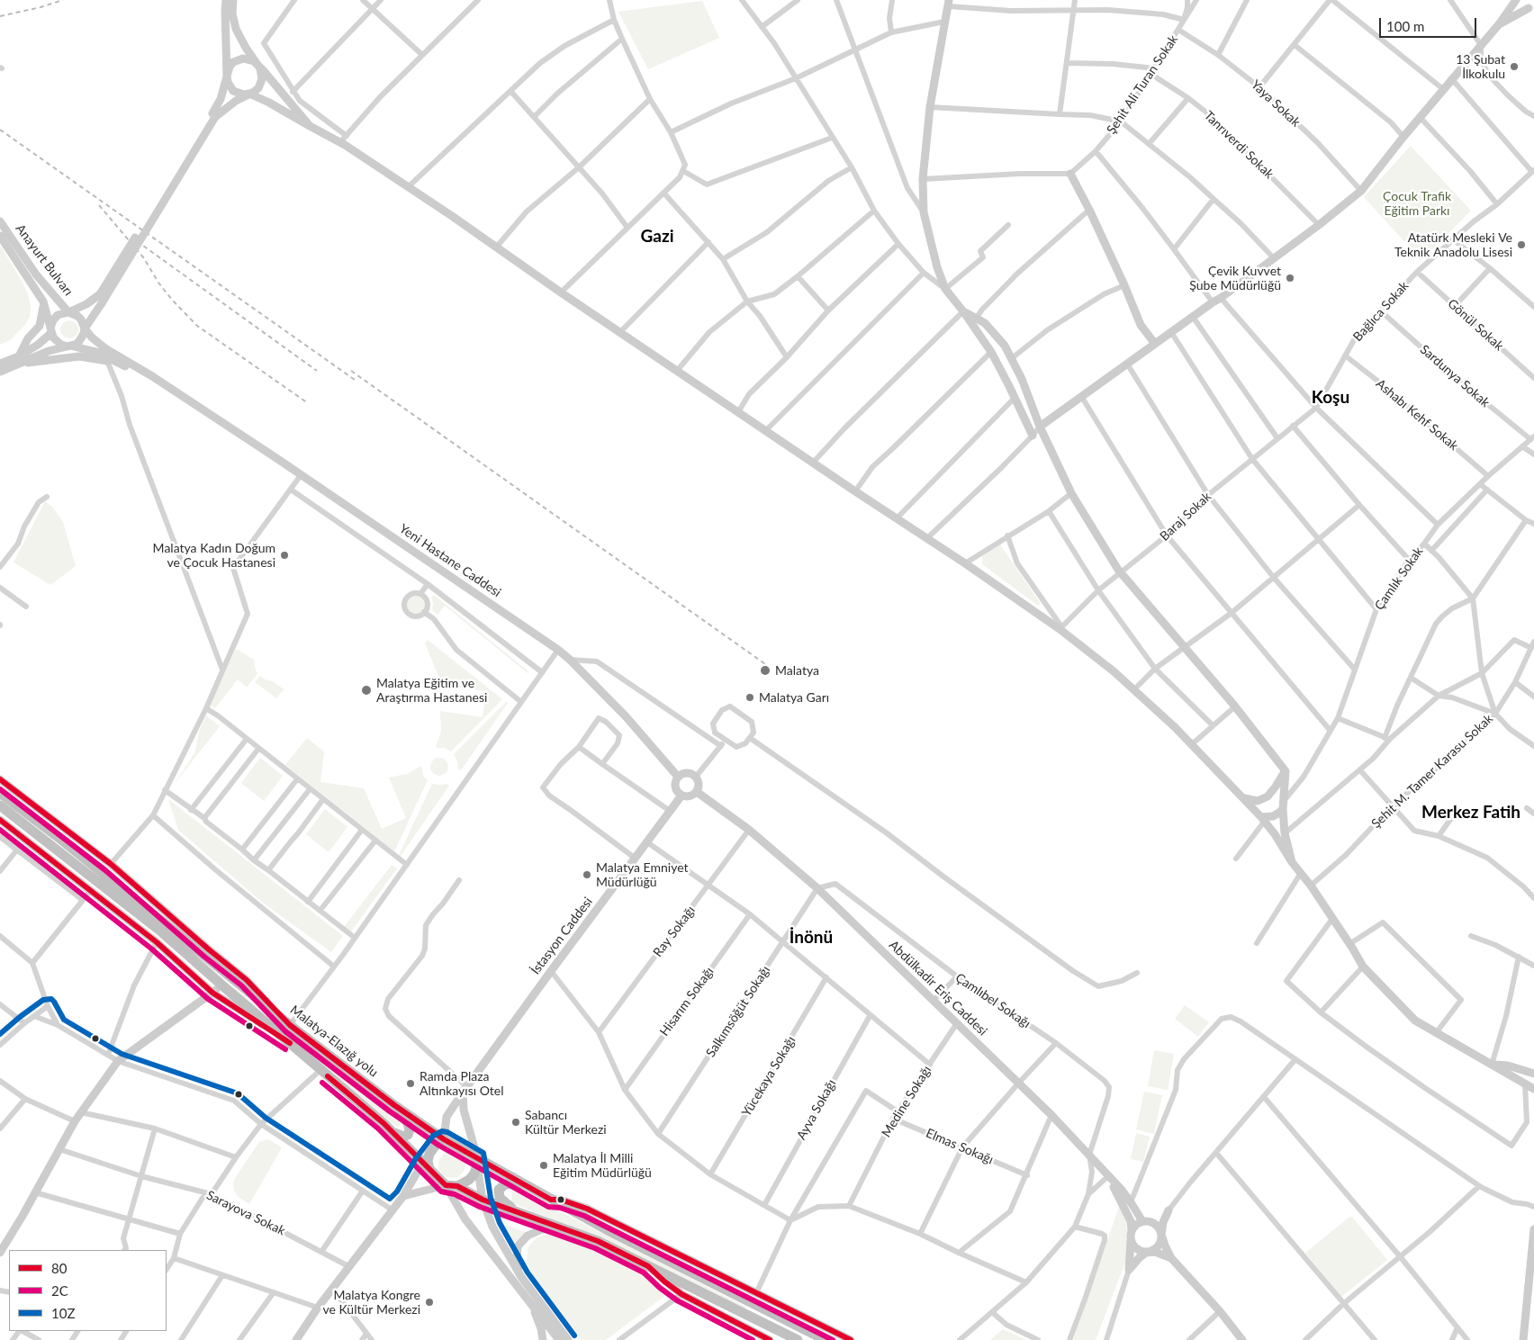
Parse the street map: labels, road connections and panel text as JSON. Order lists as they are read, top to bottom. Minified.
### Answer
{"streets":{"highway":["Malatya-Elazığ yolu"],"street":["Şehit Ali Turan Sokak","Yaya Sokak","Tanrıverdi Sokak","Anayurt Bulvarı","Bağlıca Sokak","Gönül Sokak","Sardunya Sokak","Ashabı Kehf Sokak","Baraj Sokak","Yeni Hastane Caddesi","Çamlık Sokak","Şehit M. Tamer Karasu Sokak","Ray Sokağı","İstasyon Caddesi","Abdülkadir Eriş Caddesi","Çamlıbel Sokağı","Hisarım Sokağı","Salkımsöğüt Sokağı","Yücekaya Sokağı","Medine Sokağı","Ayva Sokağı","Elmas Sokağı","Sarayova Sokak"]},"crossings":[["Şehit Ali Turan Sokak","Yaya Sokak"],["Şehit Ali Turan Sokak","Tanrıverdi Sokak"],["Anayurt Bulvarı","Yeni Hastane Caddesi"],["Bağlıca Sokak","Gönül Sokak"],["Bağlıca Sokak","Sardunya Sokak"],["Bağlıca Sokak","Ashabı Kehf Sokak"],["Bağlıca Sokak","Baraj Sokak"],["Sardunya Sokak","Çamlık Sokak"],["Ashabı Kehf Sokak","Çamlık Sokak"],["Yeni Hastane Caddesi","İstasyon Caddesi"],["Yeni Hastane Caddesi","Abdülkadir Eriş Caddesi"],["Ray Sokağı","Abdülkadir Eriş Caddesi"],["İstasyon Caddesi","Abdülkadir Eriş Caddesi"],["İstasyon Caddesi","Malatya-Elazığ yolu"],["Abdülkadir Eriş Caddesi","Çamlıbel Sokağı"],["Abdülkadir Eriş Caddesi","Salkımsöğüt Sokağı"],["Abdülkadir Eriş Caddesi","Medine Sokağı"],["Çamlıbel Sokağı","Salkımsöğüt Sokağı"],["Medine Sokağı","Elmas Sokağı"]],"districts":["Gazi","Koşu","Merkez Fatih","İnönü"],"parks":["Çocuk Trafik Eğitim Parkı"],"places":["13 Şubat İlkokulu","Atatürk Mesleki Ve Teknik Anadolu Lisesi","Çevik Kuvvet Şube Müdürlüğü","Malatya Kadın Doğum ve Çocuk Hastanesi","Malatya","Malatya Eğitim ve Araştırma Hastanesi","Malatya Garı","Malatya Emniyet Müdürlüğü","Ramda Plaza Altınkayısı Otel","Sabancı Kültür Merkezi","Malatya İl Milli Eğitim Müdürlüğü","Malatya Kongre ve Kültür Merkezi"],"lines":["transit line 80","transit line 2C","transit line 10Z"],"legend":["80","2C","10Z"],"scale_bar":"100 m"}
